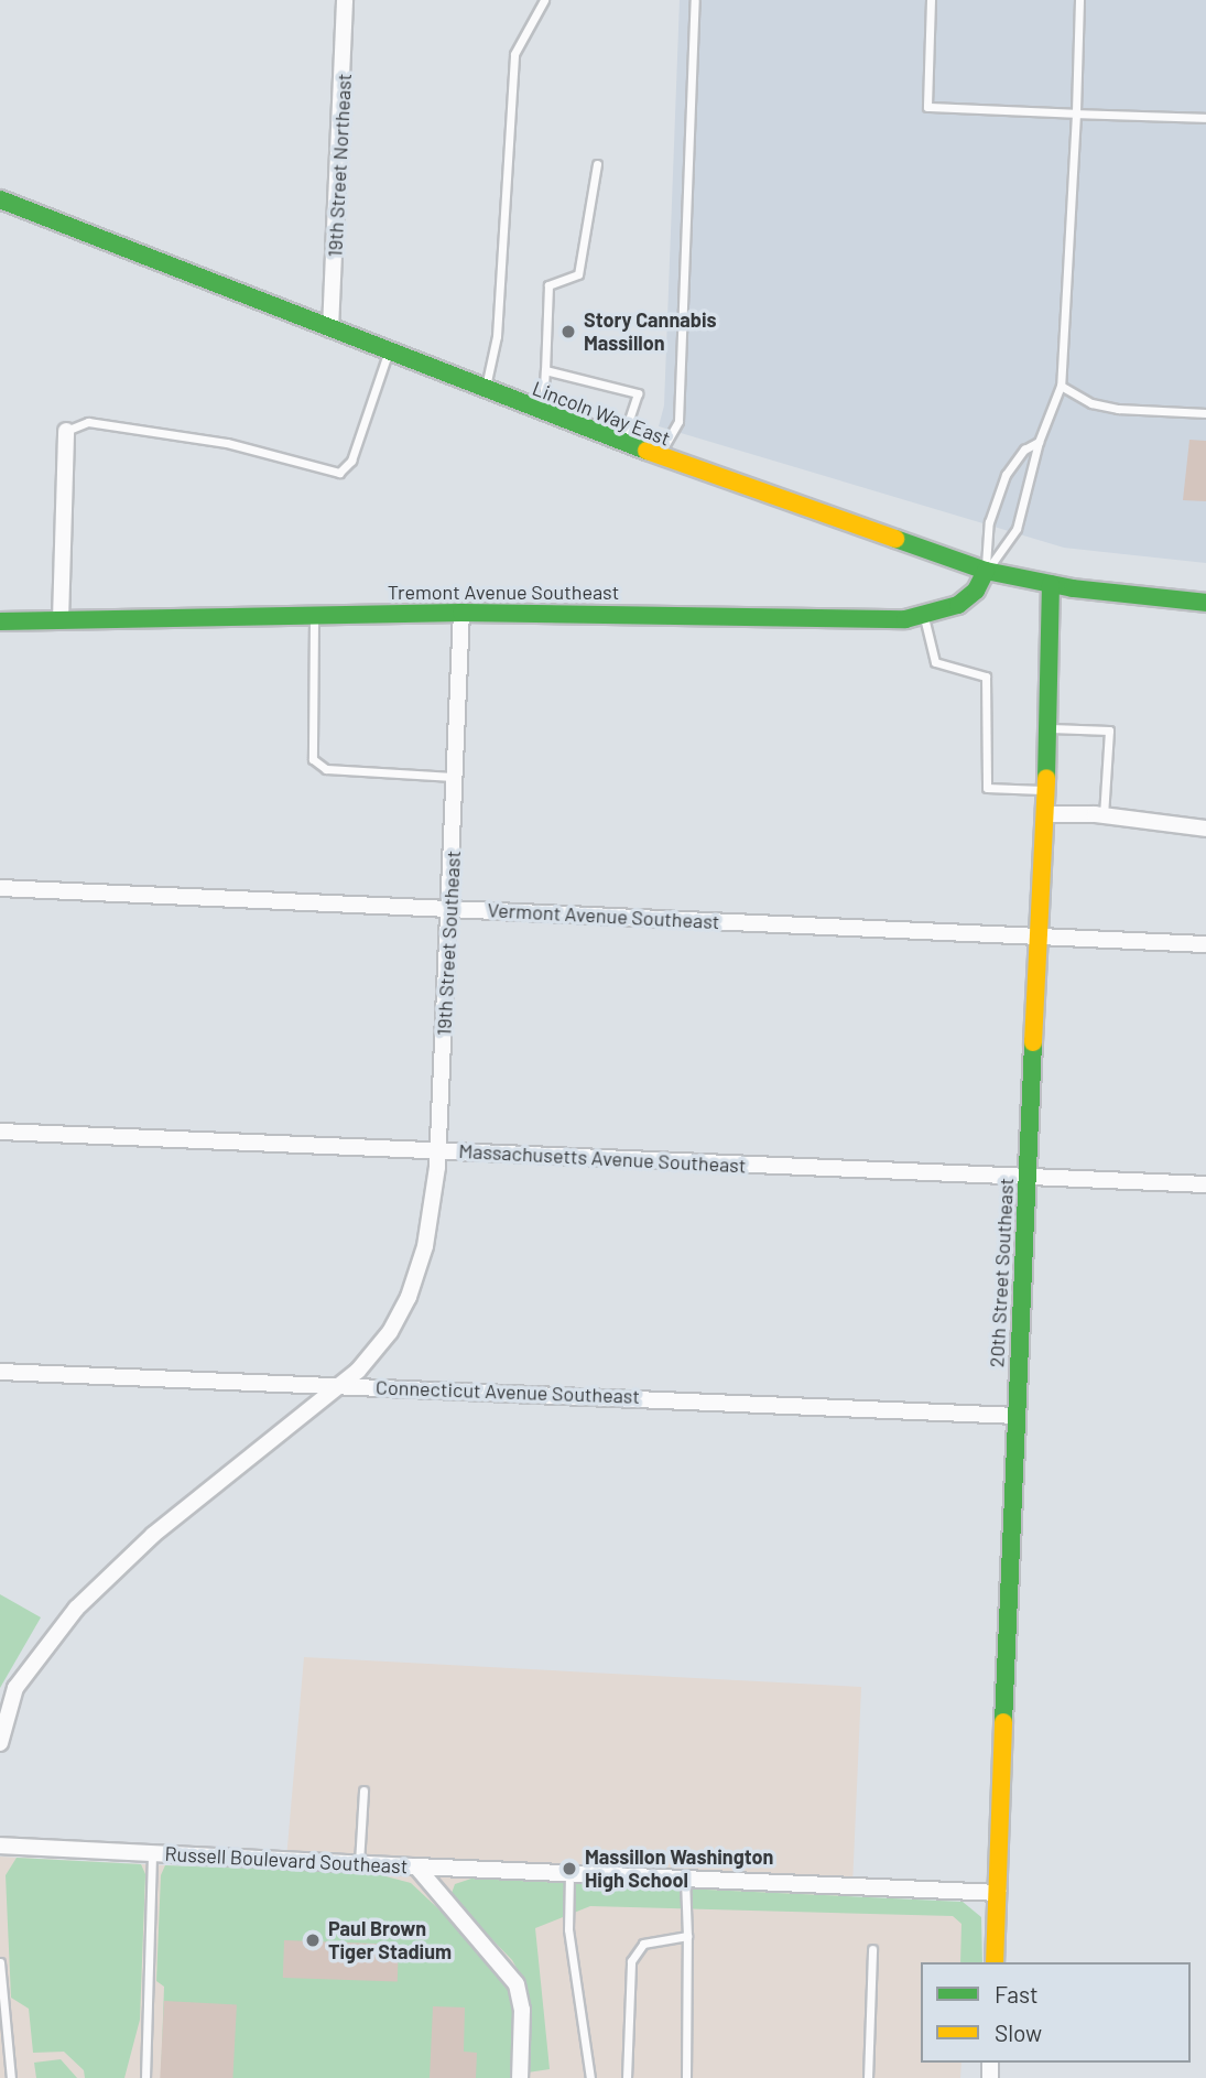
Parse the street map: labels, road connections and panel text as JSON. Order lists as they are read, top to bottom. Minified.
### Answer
{"streets":{"street":["19th Street Northeast","Lincoln Way East","Tremont Avenue Southeast","Vermont Avenue Southeast","19th Street Southeast","Massachusetts Avenue Southeast","20th Street Southeast","Connecticut Avenue Southeast","Russell Boulevard Southeast"]},"crossings":[["19th Street Northeast","Lincoln Way East"],["Lincoln Way East","Tremont Avenue Southeast"],["Lincoln Way East","20th Street Southeast"],["Tremont Avenue Southeast","19th Street Southeast"],["Vermont Avenue Southeast","19th Street Southeast"],["Vermont Avenue Southeast","20th Street Southeast"],["19th Street Southeast","Massachusetts Avenue Southeast"],["19th Street Southeast","Connecticut Avenue Southeast"],["Massachusetts Avenue Southeast","20th Street Southeast"],["20th Street Southeast","Connecticut Avenue Southeast"]],"places":["Story Cannabis Massillon","Massillon Washington High School","Paul Brown Tiger Stadium"],"legend":["Fast","Slow"]}
